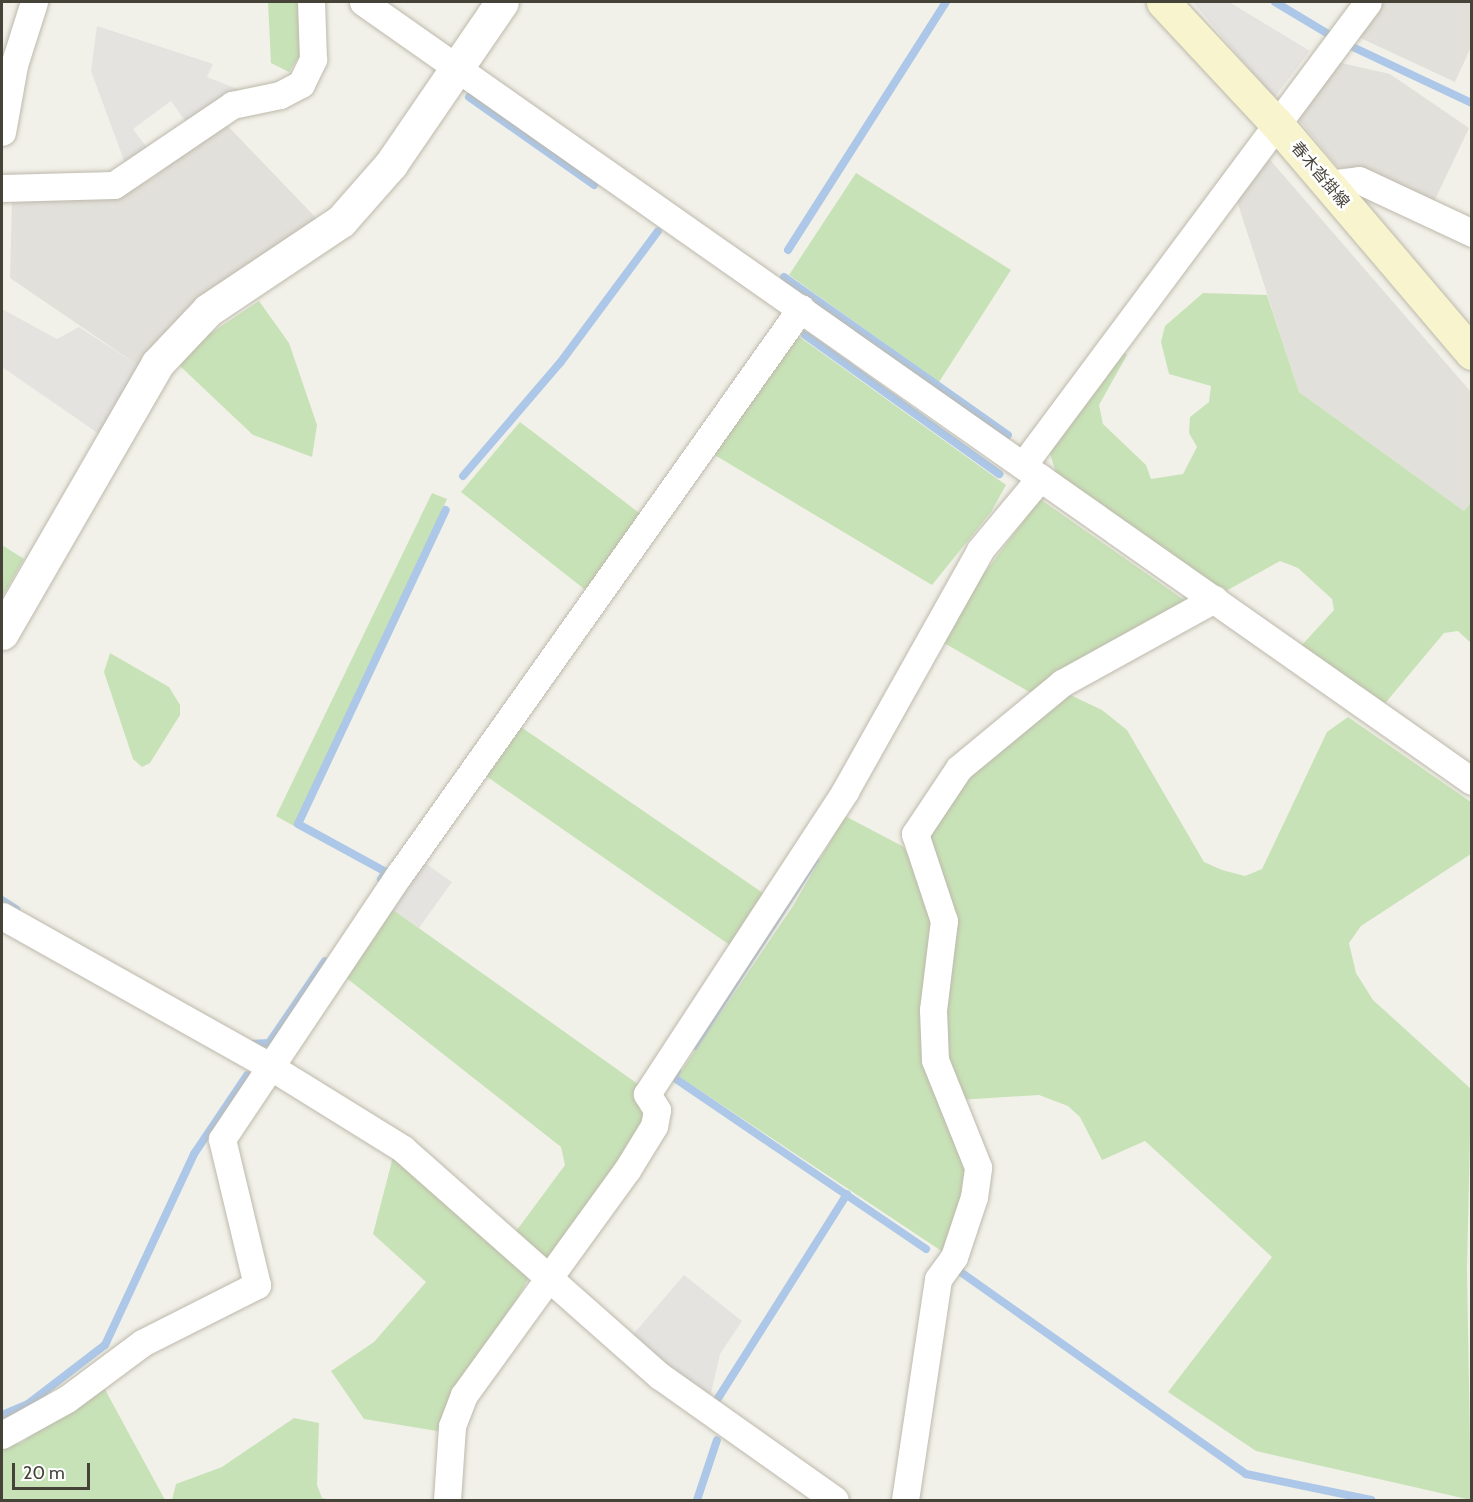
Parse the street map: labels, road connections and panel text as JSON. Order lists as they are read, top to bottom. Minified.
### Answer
{"streets":{"main road":["春木沓掛線"]},"scale_bar":"20 m"}
